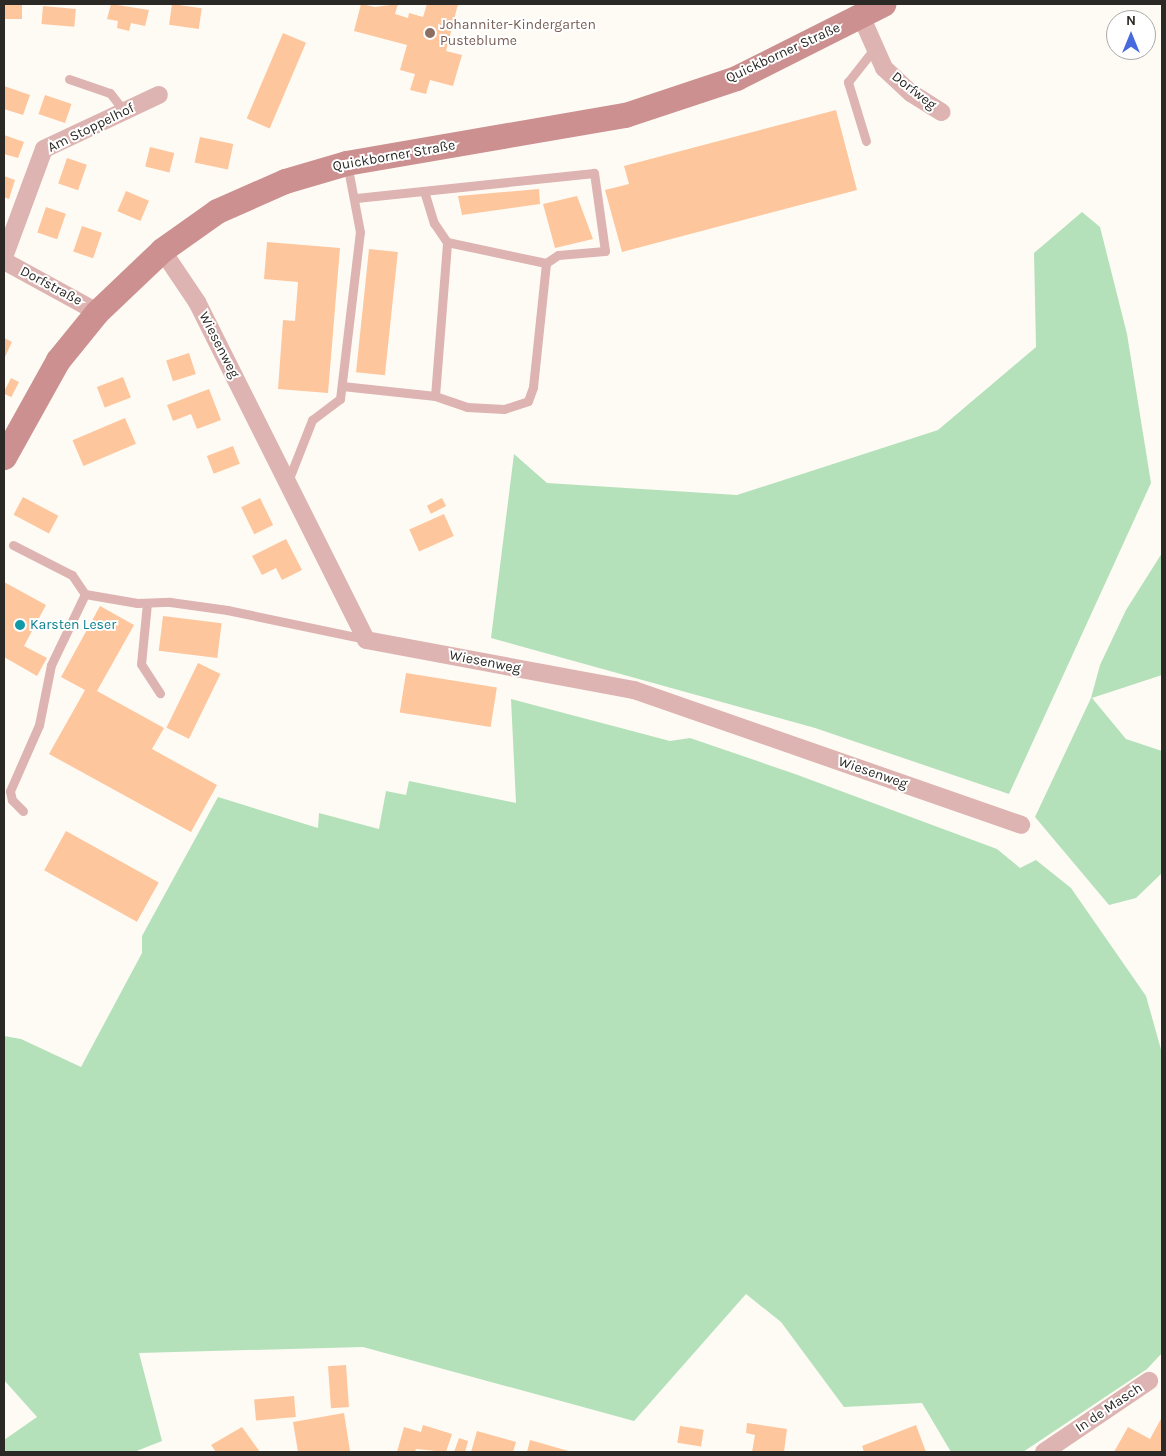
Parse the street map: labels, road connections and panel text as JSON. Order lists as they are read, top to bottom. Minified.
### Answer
{"streets":{"main road":["Quickborner Straße"],"street":["Dorfweg","Am Stoppelhof","Dorfstraße","Wiesenweg","In de Masch"]},"crossings":[["Quickborner Straße","Dorfweg"],["Quickborner Straße","Dorfstraße"],["Quickborner Straße","Wiesenweg"]],"places":["Johanniter-Kindergarten Pusteblume","Karsten Leser"],"north":"top"}
